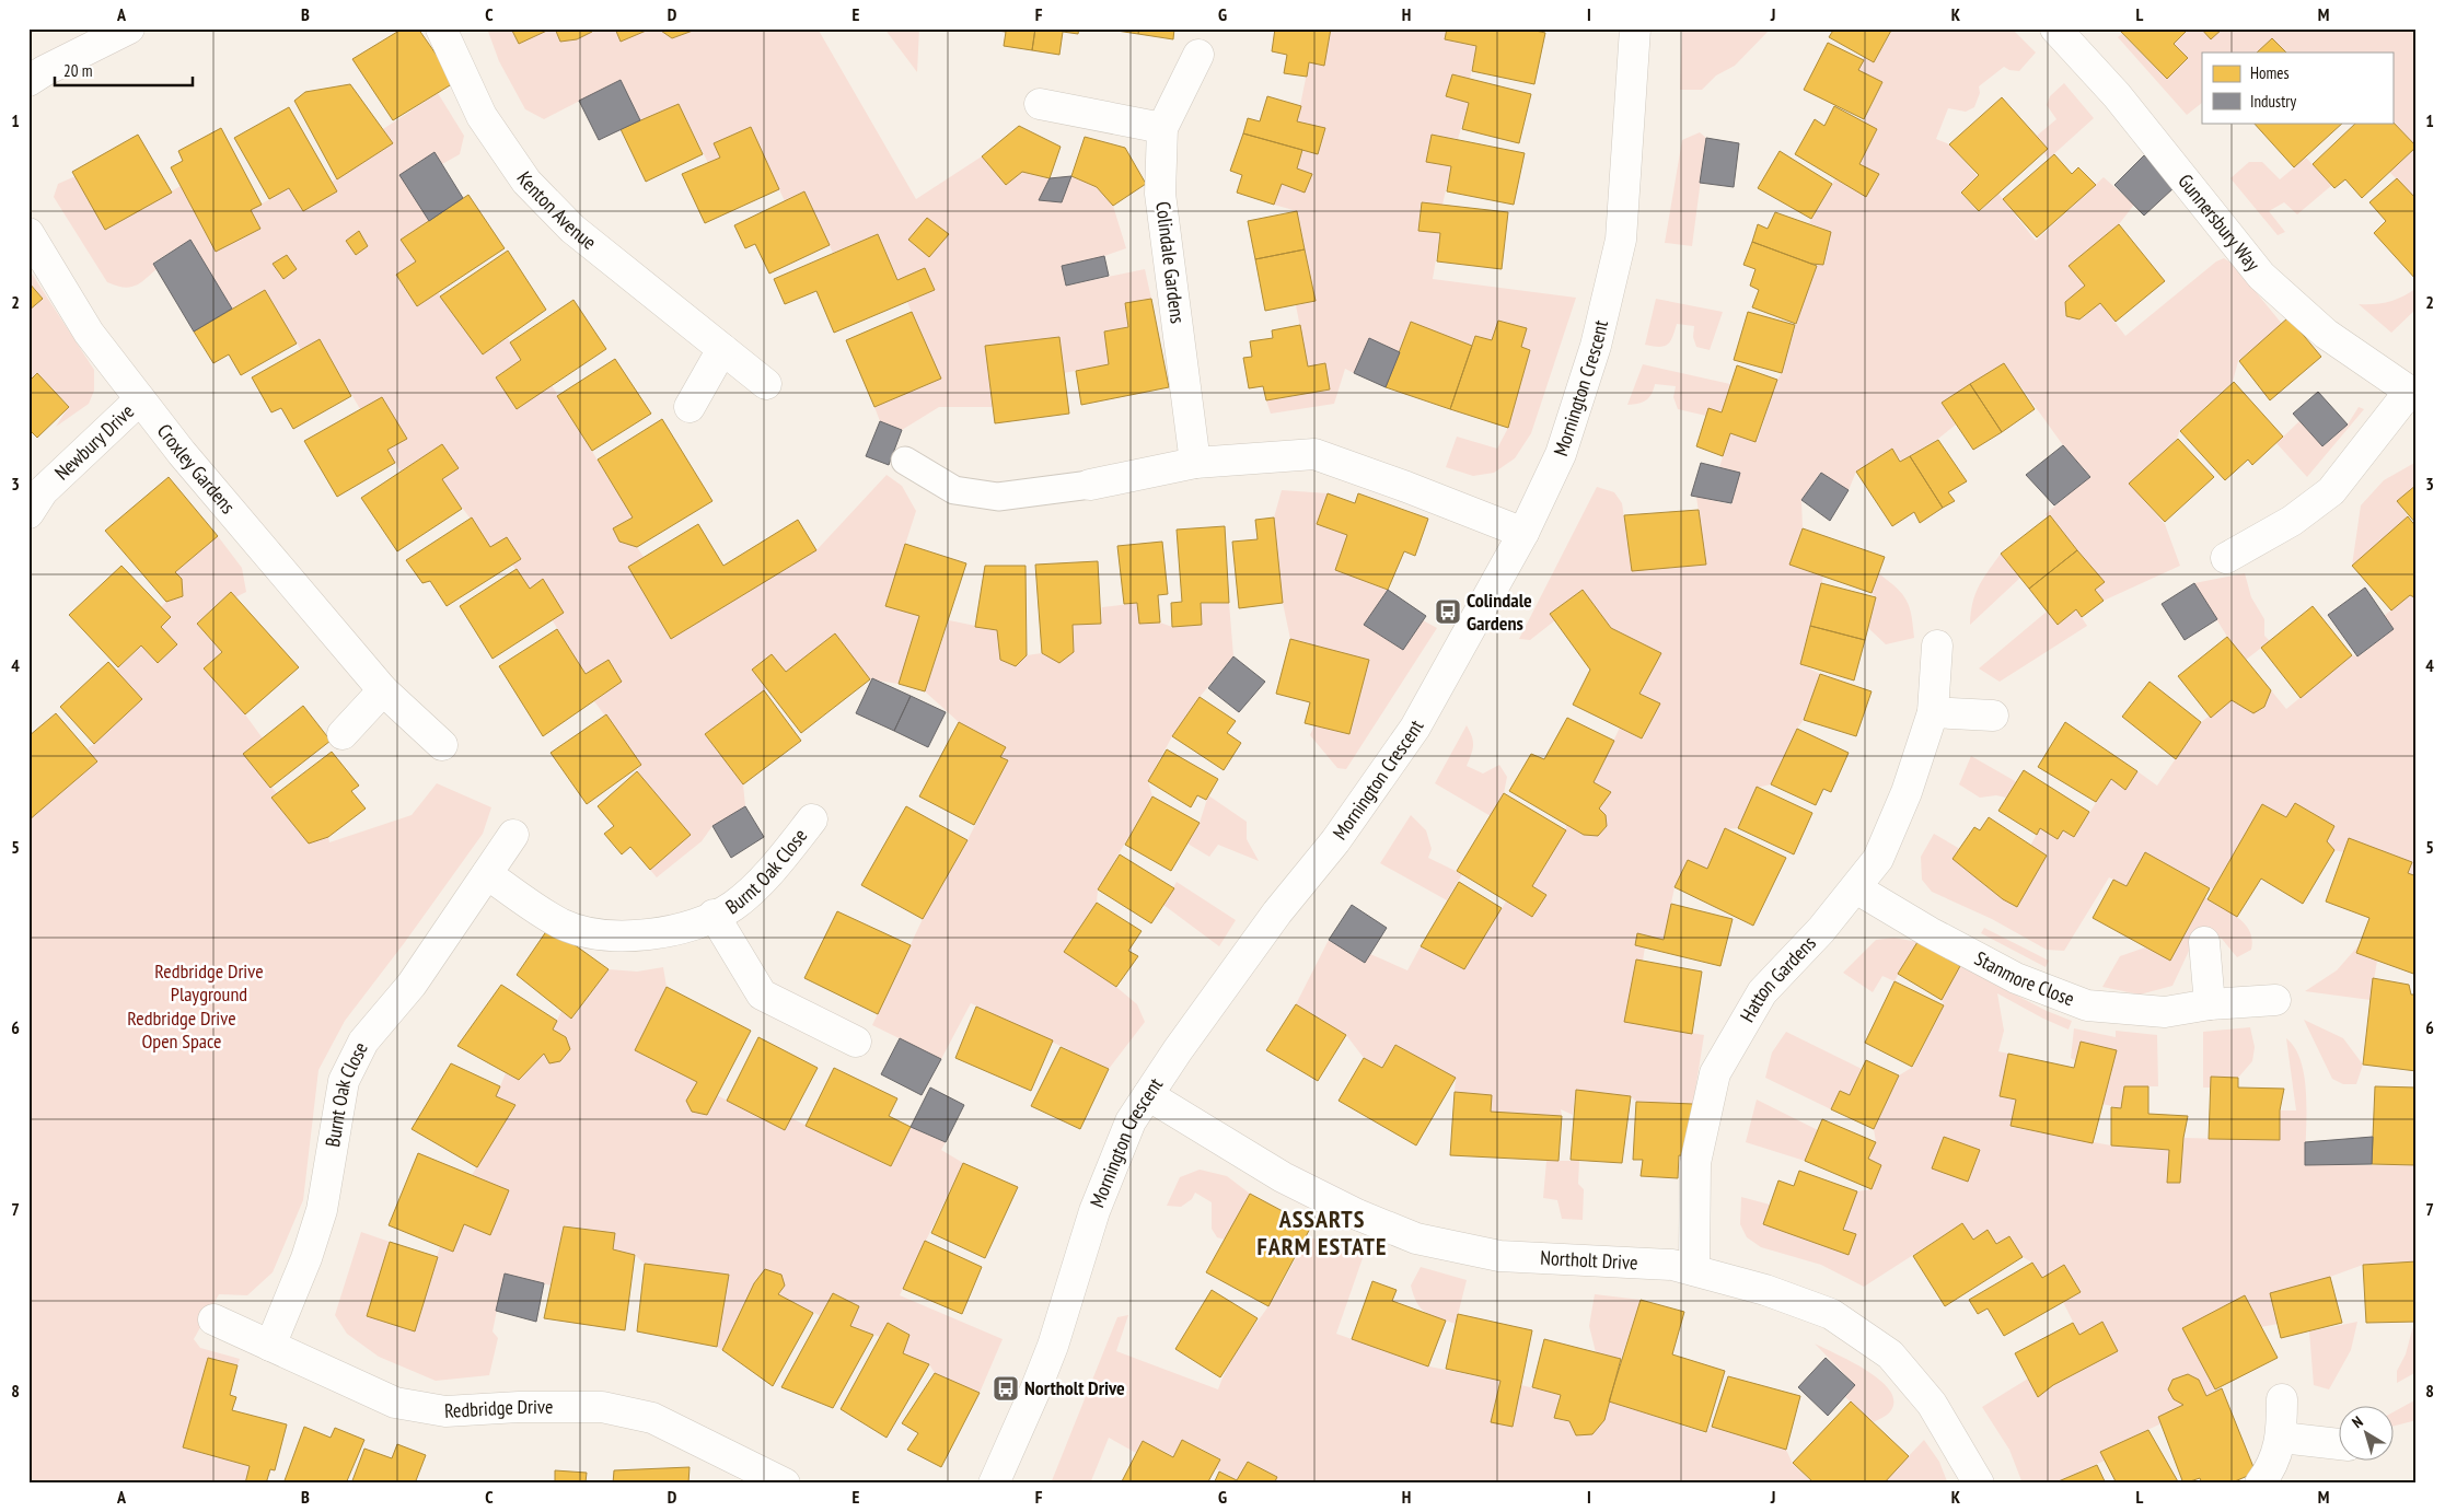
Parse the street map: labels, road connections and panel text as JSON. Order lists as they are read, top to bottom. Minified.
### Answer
{"streets":{"street":["Kenton Avenue","Gunnersbury Way","Colindale Gardens","Mornington Crescent","Newbury Drive","Croxley Gardens","Burnt Oak Close","Stanmore Close","Hatton Gardens","Northolt Drive","Redbridge Drive"]},"crossings":[["Mornington Crescent","Northolt Drive"],["Newbury Drive","Croxley Gardens"],["Burnt Oak Close","Redbridge Drive"],["Stanmore Close","Hatton Gardens"],["Hatton Gardens","Northolt Drive"]],"districts":["ASSARTS FARM ESTATE"],"parks":["Redbridge Drive Playground","Redbridge Drive Open Space"],"places":{"bus stop":["Colindale Gardens","Northolt Drive"]},"legend":["Homes","Industry"],"scale_bar":"20 m","north":"top left","grid":{"columns":["A","B","C","D","E","F","G","H","I","J","K","L","M"],"rows":["1","2","3","4","5","6","7","8"]}}
